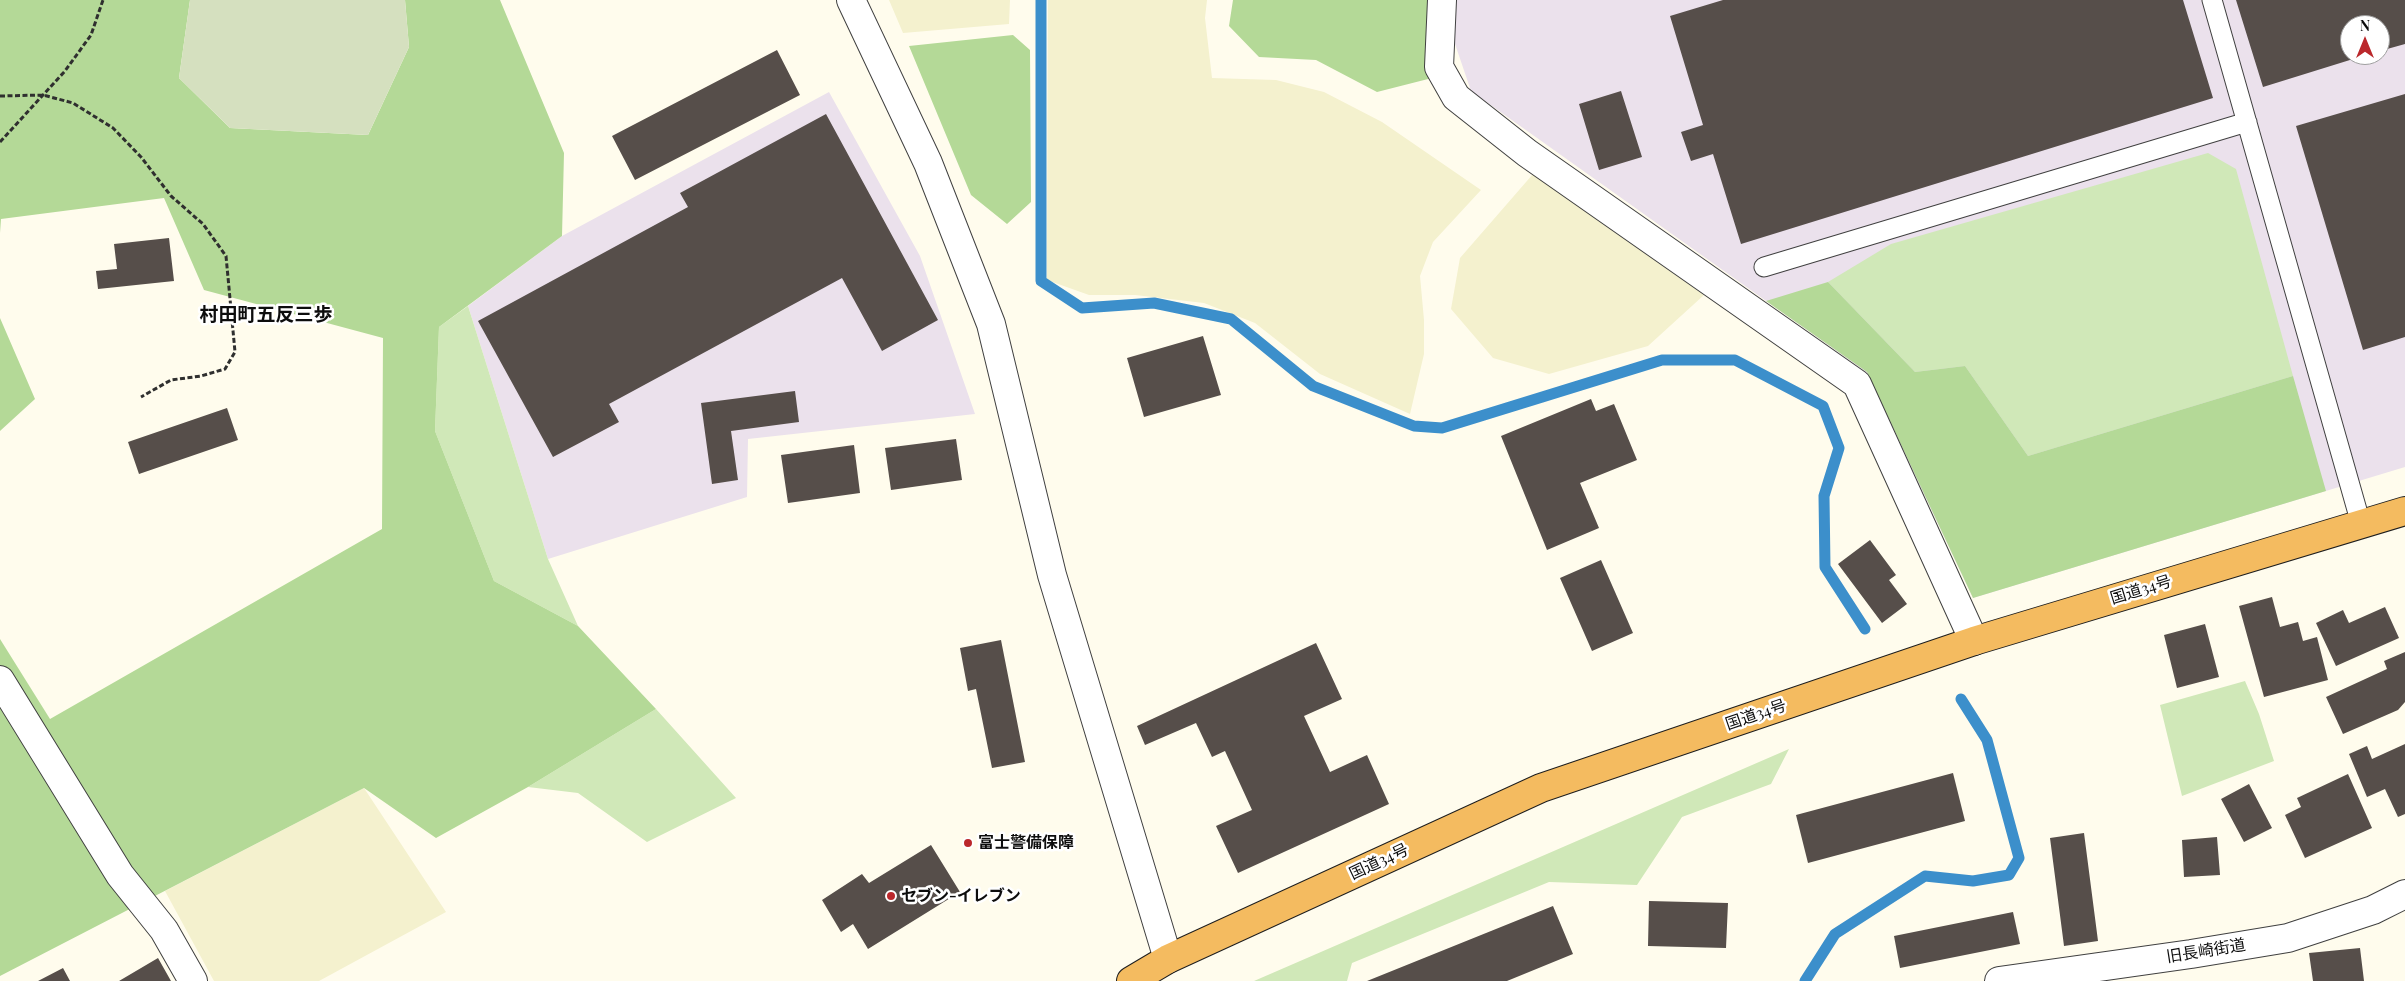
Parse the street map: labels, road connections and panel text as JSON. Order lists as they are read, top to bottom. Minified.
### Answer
{"streets":{"highway":["国道34号"],"street":["旧長崎街道"]},"districts":["村田町五反三歩"],"places":["富士警備保障","セブン-イレブン"],"north":"top"}
